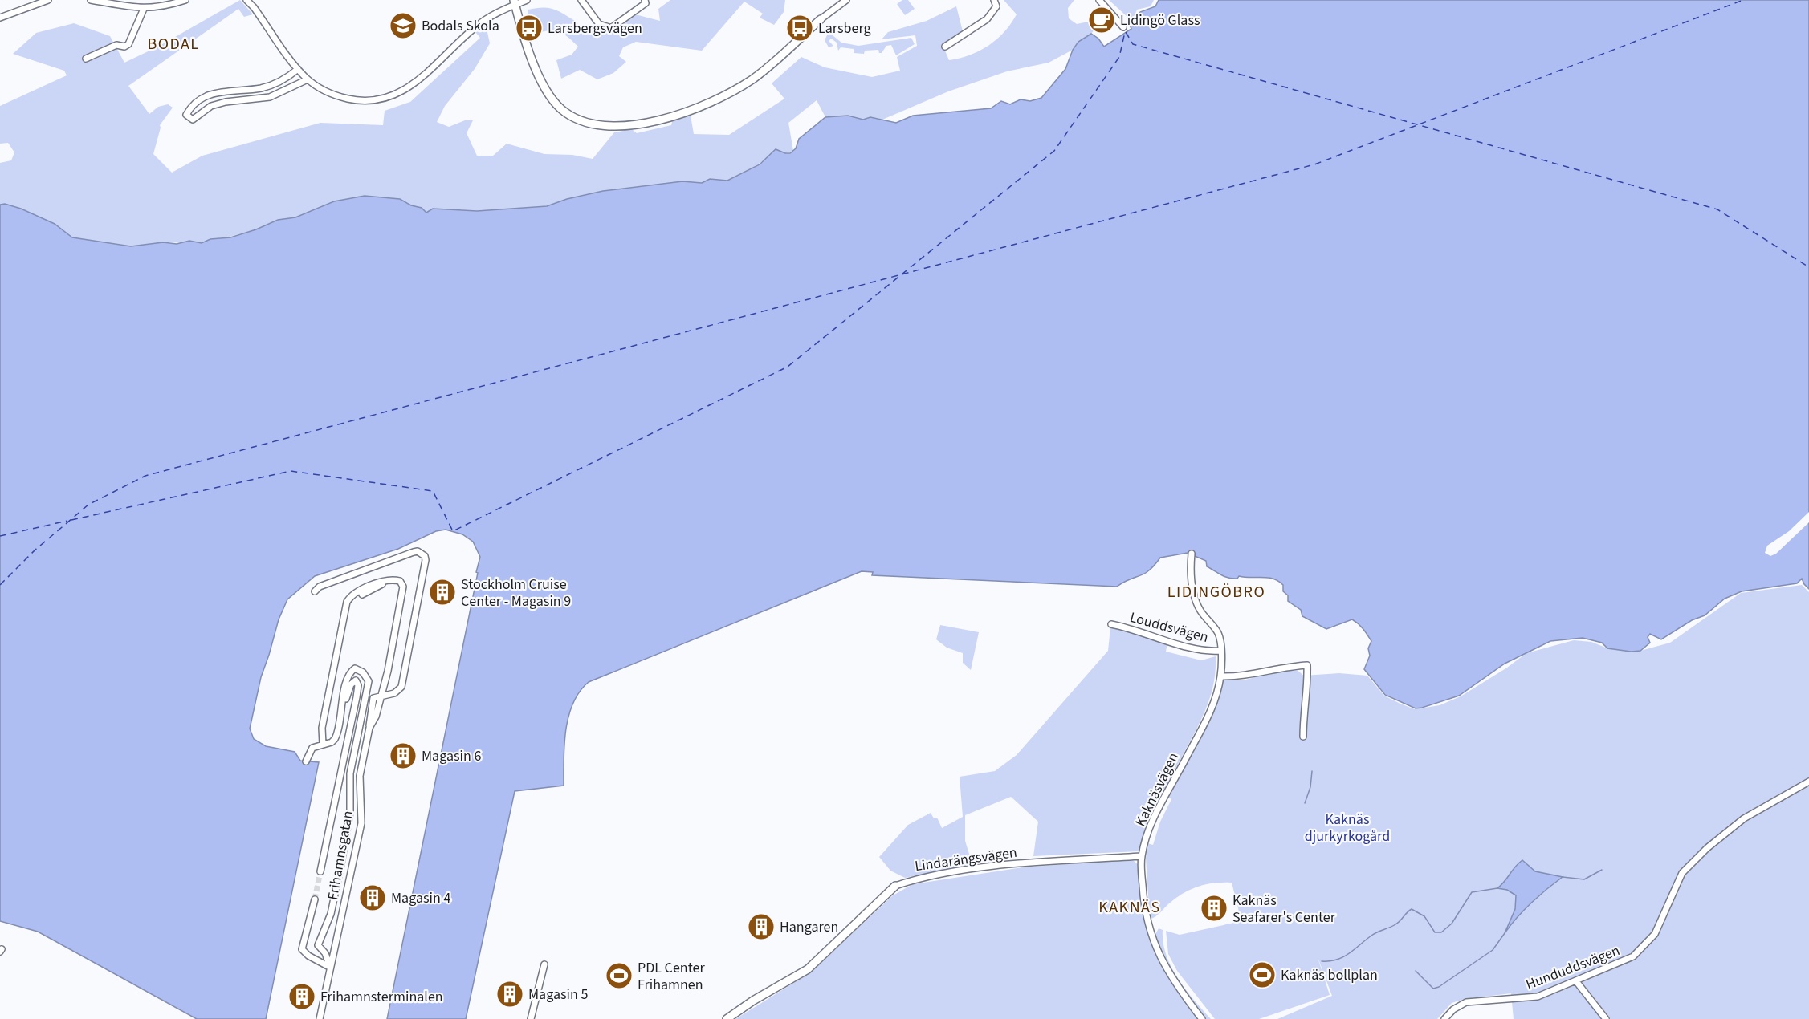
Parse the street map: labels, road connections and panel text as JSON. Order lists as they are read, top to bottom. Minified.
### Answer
{"streets":{"street":["Louddsvägen","Kaknäsvägen","Frihamnsgatan","Lindarängsvägen","Hunduddsvägen"]},"crossings":[["Louddsvägen","Kaknäsvägen"],["Kaknäsvägen","Lindarängsvägen"]],"districts":["BODAL","LIDINGÖBRO","KAKNÄS"],"parks":["Kaknäs djurkyrkogård"],"places":{"cafe":["Lidingö Glass"],"school or university":["Bodals Skola"],"bus stop":["Larsbergsvägen","Larsberg"],"building":["Stockholm Cruise Center - Magasin 9","Magasin 6","Magasin 4","Kaknäs Seafarer's Center","Hangaren","Magasin 5","Frihamnsterminalen"],"sports":["Kaknäs bollplan","PDL Center Frihamnen"]}}
